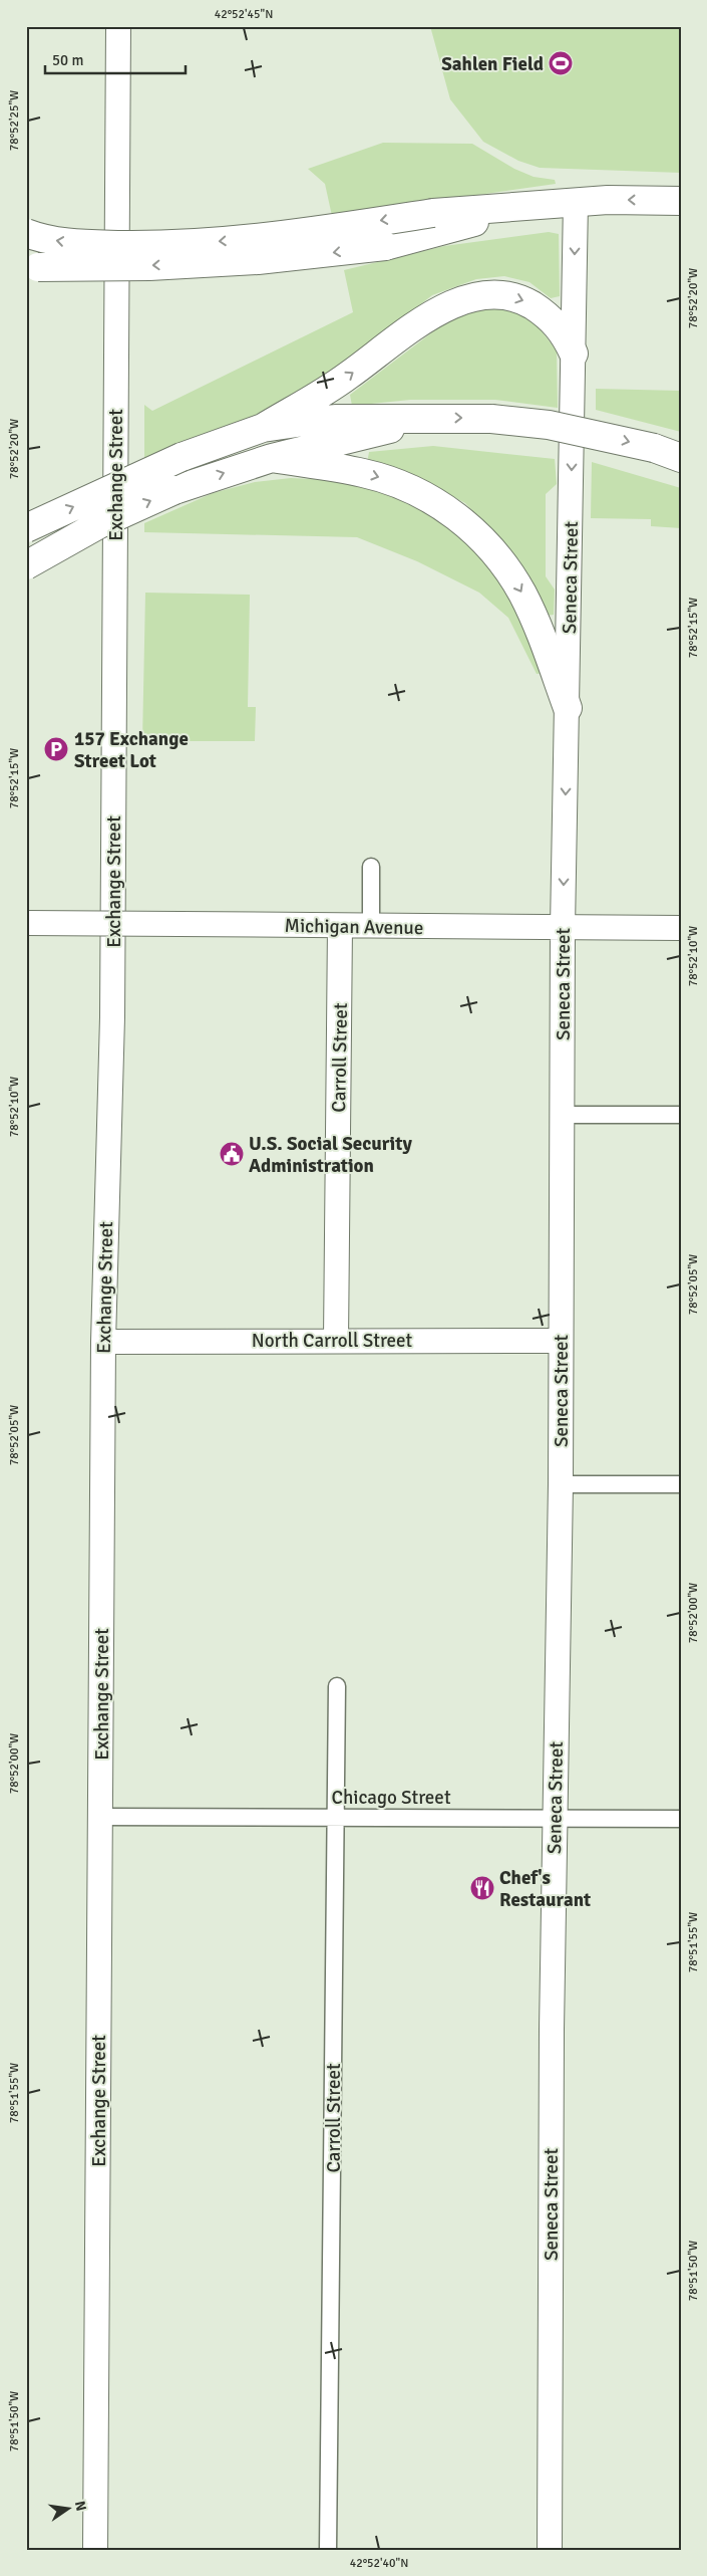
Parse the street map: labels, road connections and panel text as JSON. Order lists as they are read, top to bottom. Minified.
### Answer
{"streets":{"street":["Exchange Street","Seneca Street","Michigan Avenue","Carroll Street","North Carroll Street","Chicago Street"]},"crossings":[["Exchange Street","North Carroll Street"],["Exchange Street","Chicago Street"],["Seneca Street","Michigan Avenue"],["Seneca Street","North Carroll Street"],["Seneca Street","Chicago Street"],["Michigan Avenue","Carroll Street"],["Carroll Street","North Carroll Street"],["Carroll Street","Chicago Street"]],"places":{"sports":["Sahlen Field"],"parking":["157 Exchange Street Lot"],"public building":["U.S. Social Security Administration"],"restaurant":["Chef's Restaurant"]},"scale_bar":"50 m","north":"right","coordinates":["42°52'45\"N","78°52'25\"W","78°52'20\"W","78°52'15\"W","78°52'10\"W","78°52'05\"W","78°52'00\"W","78°51'55\"W","78°51'50\"W","42°52'40\"N"]}
